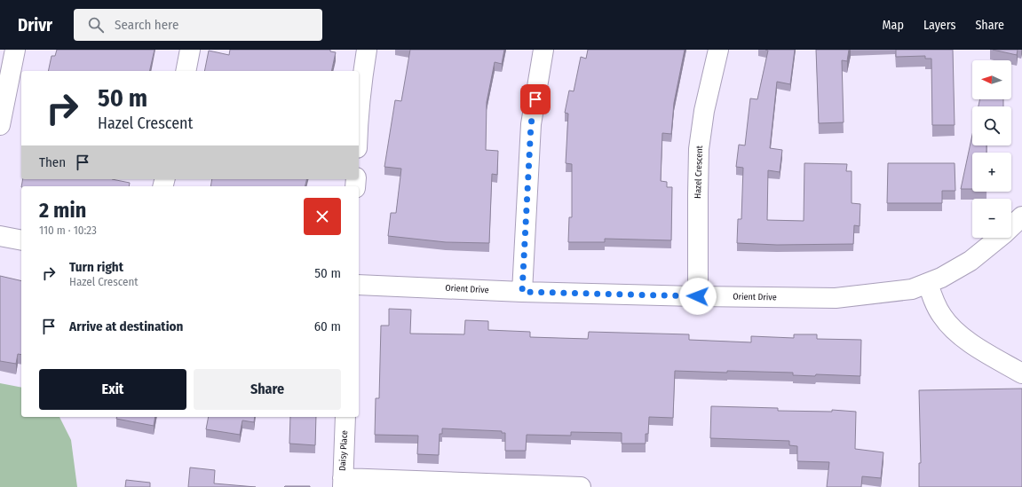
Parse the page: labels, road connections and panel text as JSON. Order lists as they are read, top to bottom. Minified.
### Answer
{"streets":{"street":["Hazel Crescent","Orient Drive","Daisy Place"]},"crossings":[["Hazel Crescent","Orient Drive"]],"north":"left","page":{"header":"Drivr","search":"Search here","nav":["Map","Layers","Share"],"map_buttons":["+","−"],"turn":["50 m","Hazel Crescent"],"then":"Then","heading":["2 min","110 m · 10:23"],"list":[{"name":"Turn right","note":"Hazel Crescent","value":"50 m"},{"name":"Arrive at destination","value":"60 m"}],"buttons":["Exit","Share"]}}
